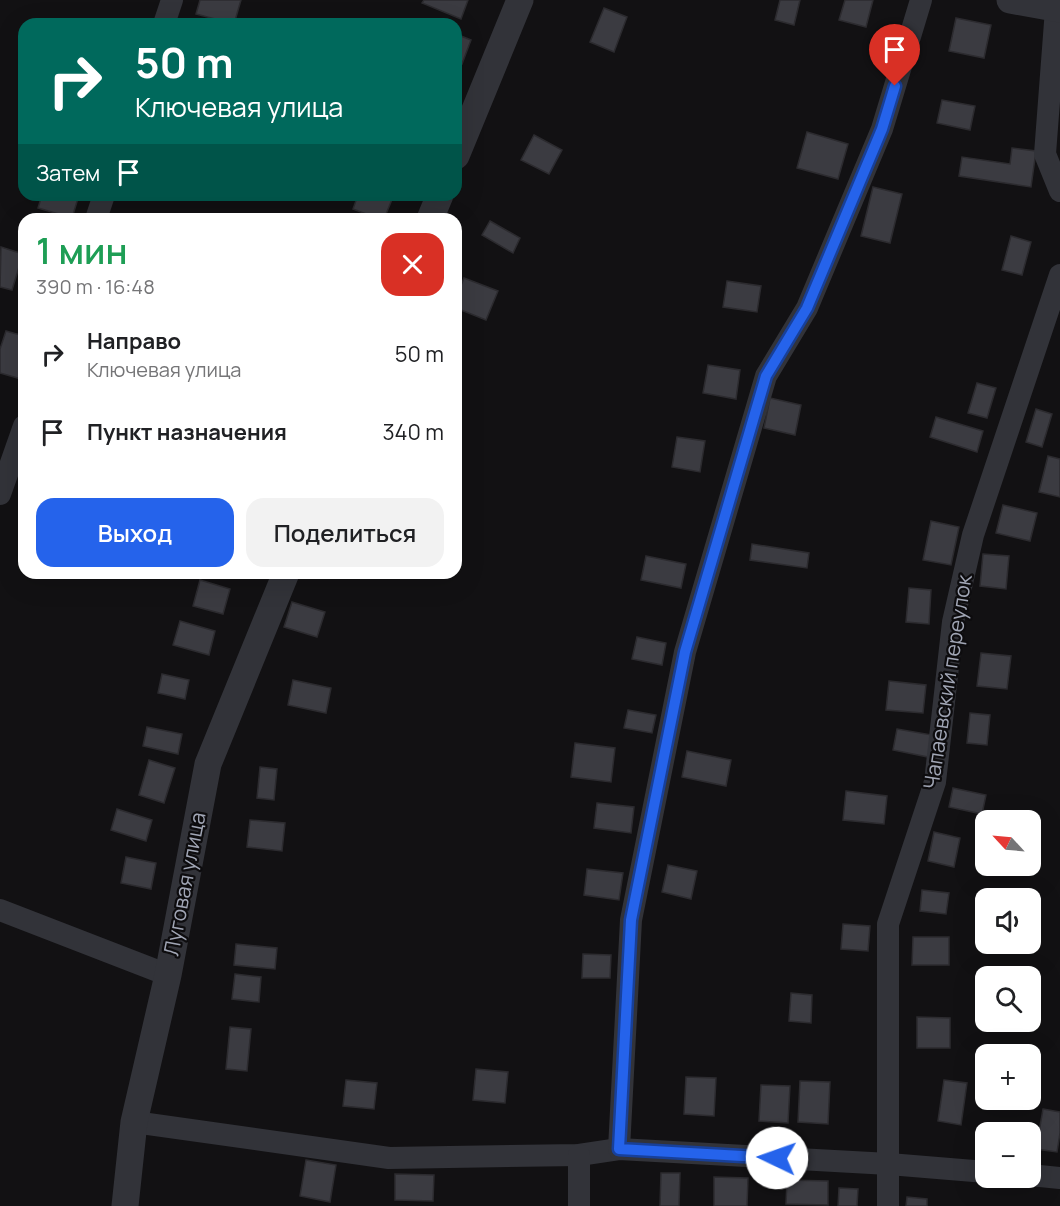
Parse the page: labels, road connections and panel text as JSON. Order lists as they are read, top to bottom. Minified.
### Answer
{"streets":{"street":["Чапаевский переулок","Луговая улица"]},"north":"top left","page":{"turn":["50 m","Ключевая улица"],"then":"Затем","heading":["1 мин","390 m · 16:48"],"list":[{"name":"Направо","note":"Ключевая улица","value":"50 m"},{"name":"Пункт назначения","value":"340 m"}],"buttons":["Выход","Поделиться"],"map_buttons":["+","−"]}}
